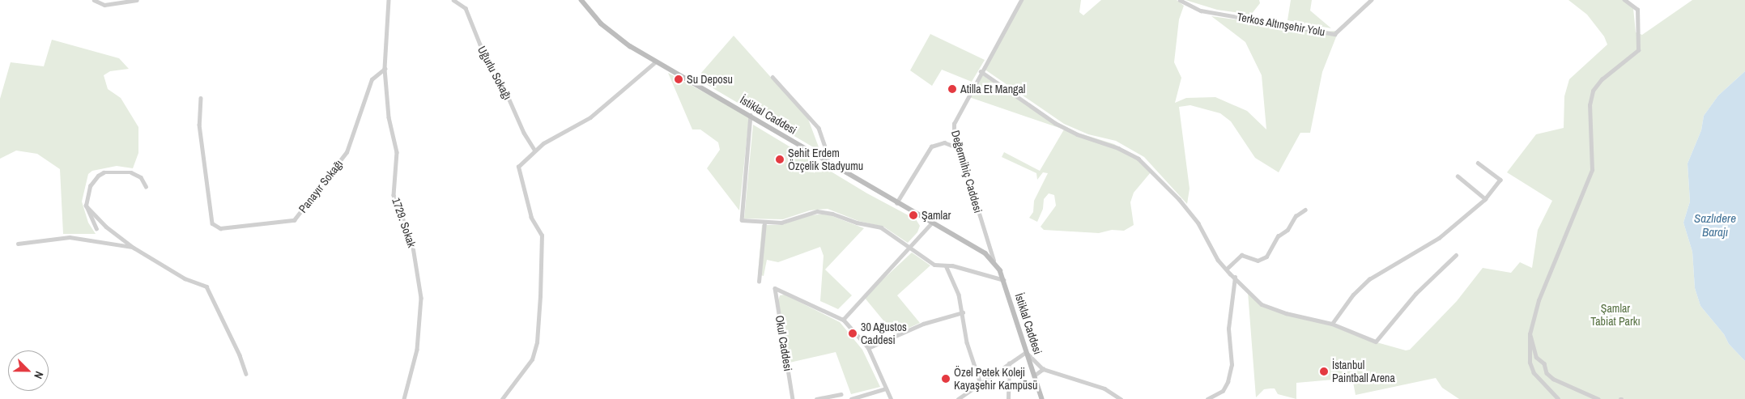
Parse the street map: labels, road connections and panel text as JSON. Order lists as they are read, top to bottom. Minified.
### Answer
{"streets":{"main road":["İstiklal Caddesi"],"street":["Terkos Altınşehir Yolu","Uğurlu Sokağı","Değermihiç Caddesi","Panayır Sokağı","1729. Sokak","Okul Caddesi"]},"crossings":[["İstiklal Caddesi","Değermihiç Caddesi"],["Panayır Sokağı","1729. Sokak"]],"water":["Sazlıdere Barajı"],"parks":["Şamlar Tabiat Parkı"],"places":["Su Deposu","Atilla Et Mangal","Şehit Erdem Özçelik Stadyumu","Şamlar","30 Ağustos Caddesi","İstanbul Paintball Arena","Özel Petek Koleji Kayaşehir Kampüsü"],"north":"bottom right"}
